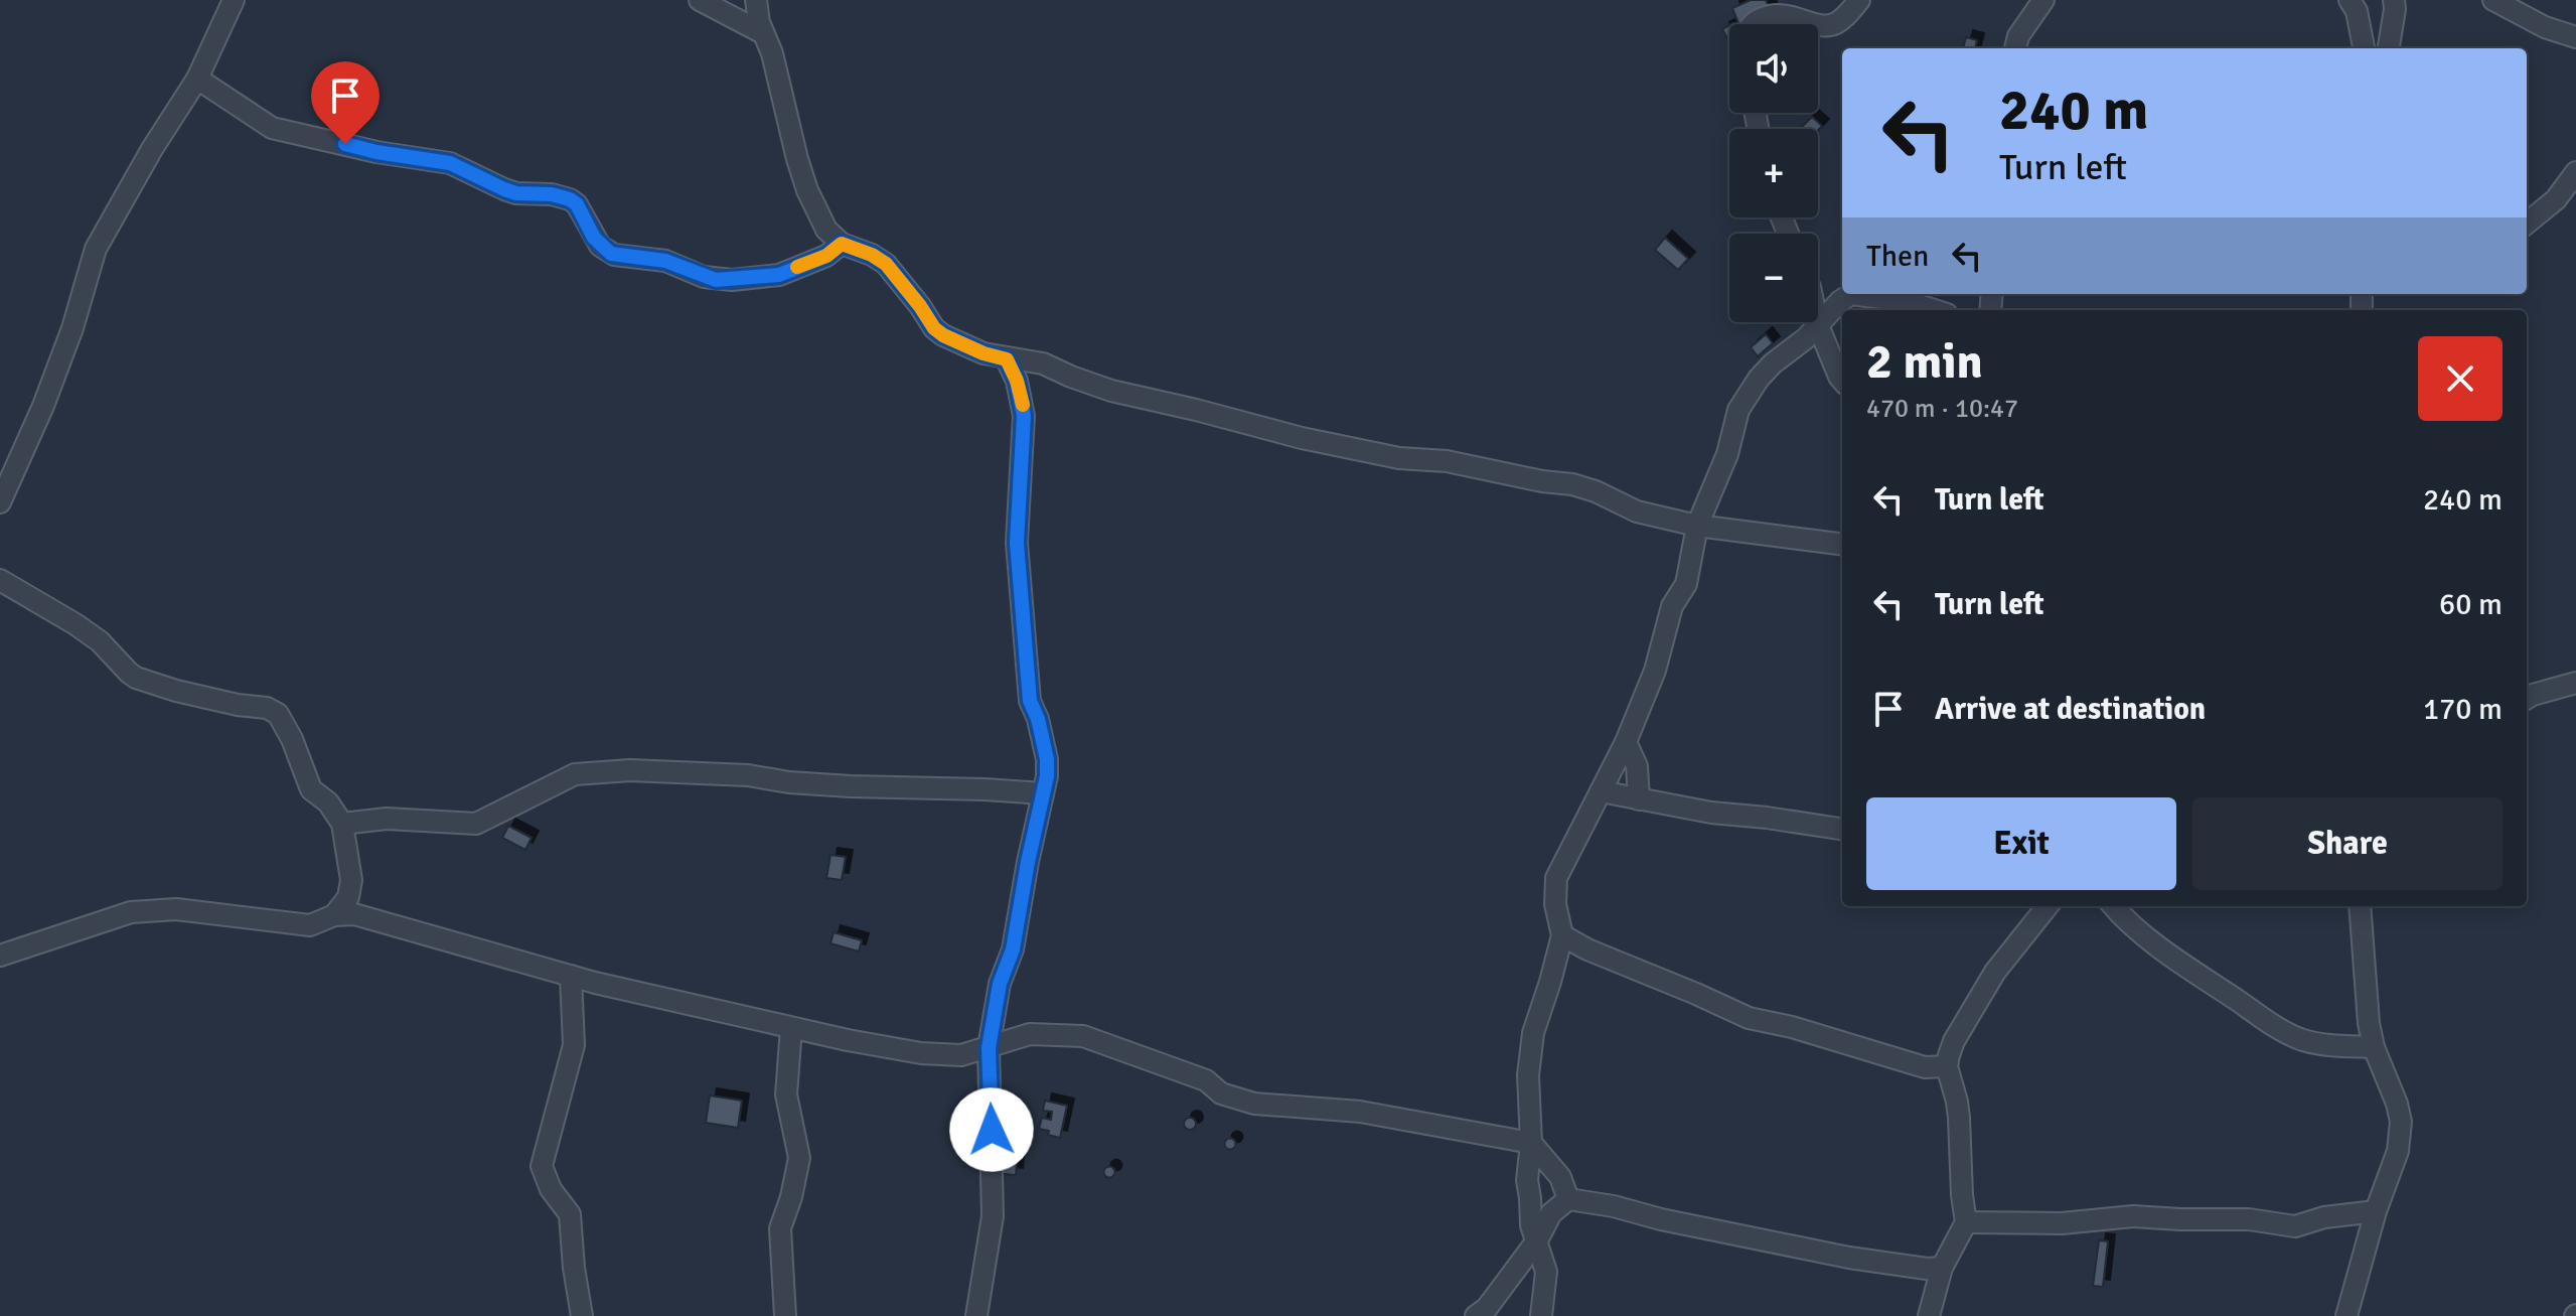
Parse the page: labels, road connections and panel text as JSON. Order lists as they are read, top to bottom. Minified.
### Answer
{"page":{"map_buttons":["+","−"],"turn":["240 m","Turn left"],"then":"Then","heading":["2 min","470 m · 10:47"],"list":[{"name":"Turn left","value":"240 m"},{"name":"Turn left","value":"60 m"},{"name":"Arrive at destination","value":"170 m"}],"buttons":["Exit","Share"]}}
